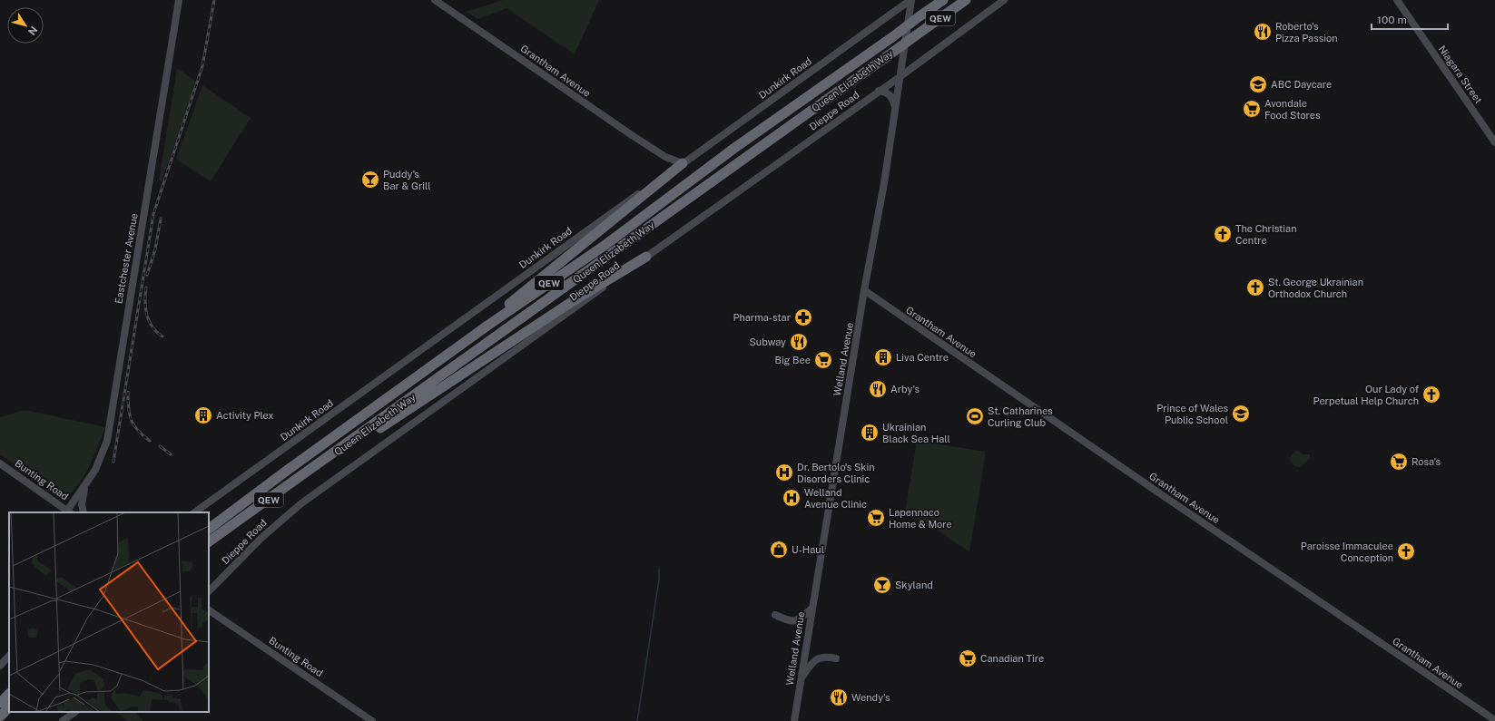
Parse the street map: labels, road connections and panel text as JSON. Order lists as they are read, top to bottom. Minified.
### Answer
{"streets":{"highway":["QEW","Queen Elizabeth Way"],"street":["Grantham Avenue","Niagara Street","Dunkirk Road","Dieppe Road","Eastchester Avenue","Welland Avenue","Bunting Road"]},"crossings":[["Grantham Avenue","Dunkirk Road"],["Grantham Avenue","Welland Avenue"],["Dunkirk Road","Welland Avenue"],["Dieppe Road","Welland Avenue"],["Eastchester Avenue","Bunting Road"]],"places":{"restaurant":["Roberto's Pizza Passion","Subway","Arby's","Wendy's"],"school or university":["ABC Daycare","Prince of Wales Public School"],"supermarket":["Avondale Food Stores","Big Bee","Rosa's","Lapennaco Home & More","Canadian Tire"],"bar":["Puddy's Bar & Grill","Skyland"],"church":["The Christian Centre","St. George Ukrainian Orthodox Church","Our Lady of Perpetual Help Church","Paroisse Immaculee Conception"],"pharmacy":["Pharma-star"],"building":["Liva Centre","Activity Plex","Ukrainian Black Sea Hall"],"sports":["St. Catharines Curling Club"],"hospital":["Dr. Bertolo's Skin Disorders Clinic","Welland Avenue Clinic"],"shop":["U-Haul"]},"scale_bar":"100 m","north":"bottom right"}
